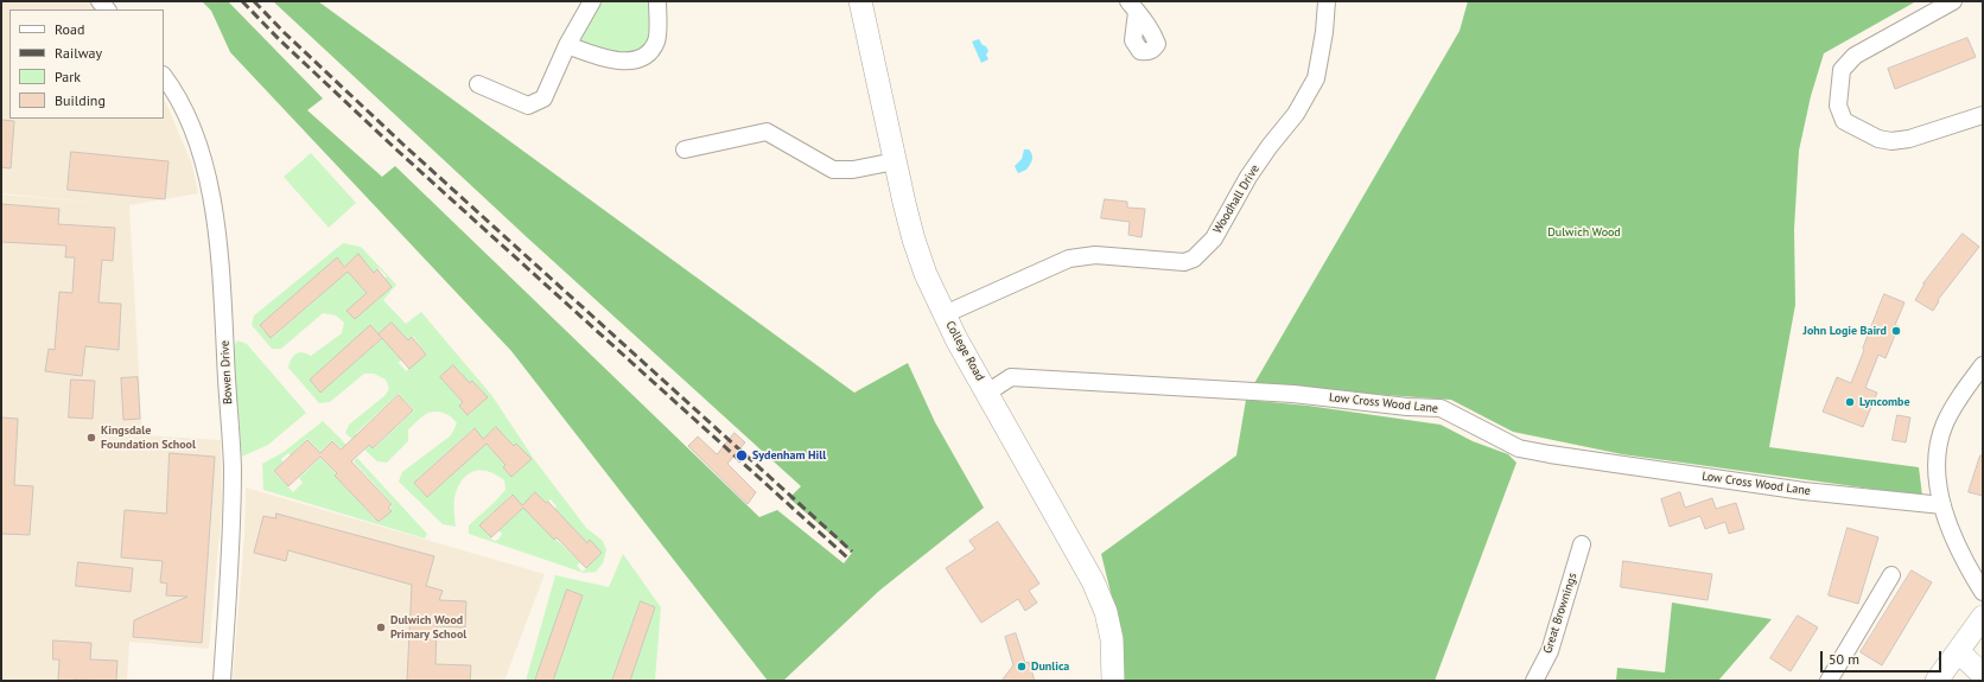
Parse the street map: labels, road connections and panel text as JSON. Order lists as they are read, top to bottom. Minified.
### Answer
{"streets":{"street":["Woodhall Drive","College Road","Bowen Drive","Low Cross Wood Lane","Great Brownings"]},"crossings":[["Woodhall Drive","College Road"],["College Road","Low Cross Wood Lane"]],"parks":["Dulwich Wood"],"places":["John Logie Baird","Lyncombe","Kingsdale Foundation School","Sydenham Hill","Dulwich Wood Primary School","Dunlica"],"legend":["Road","Railway","Park","Building"],"scale_bar":"50 m"}
